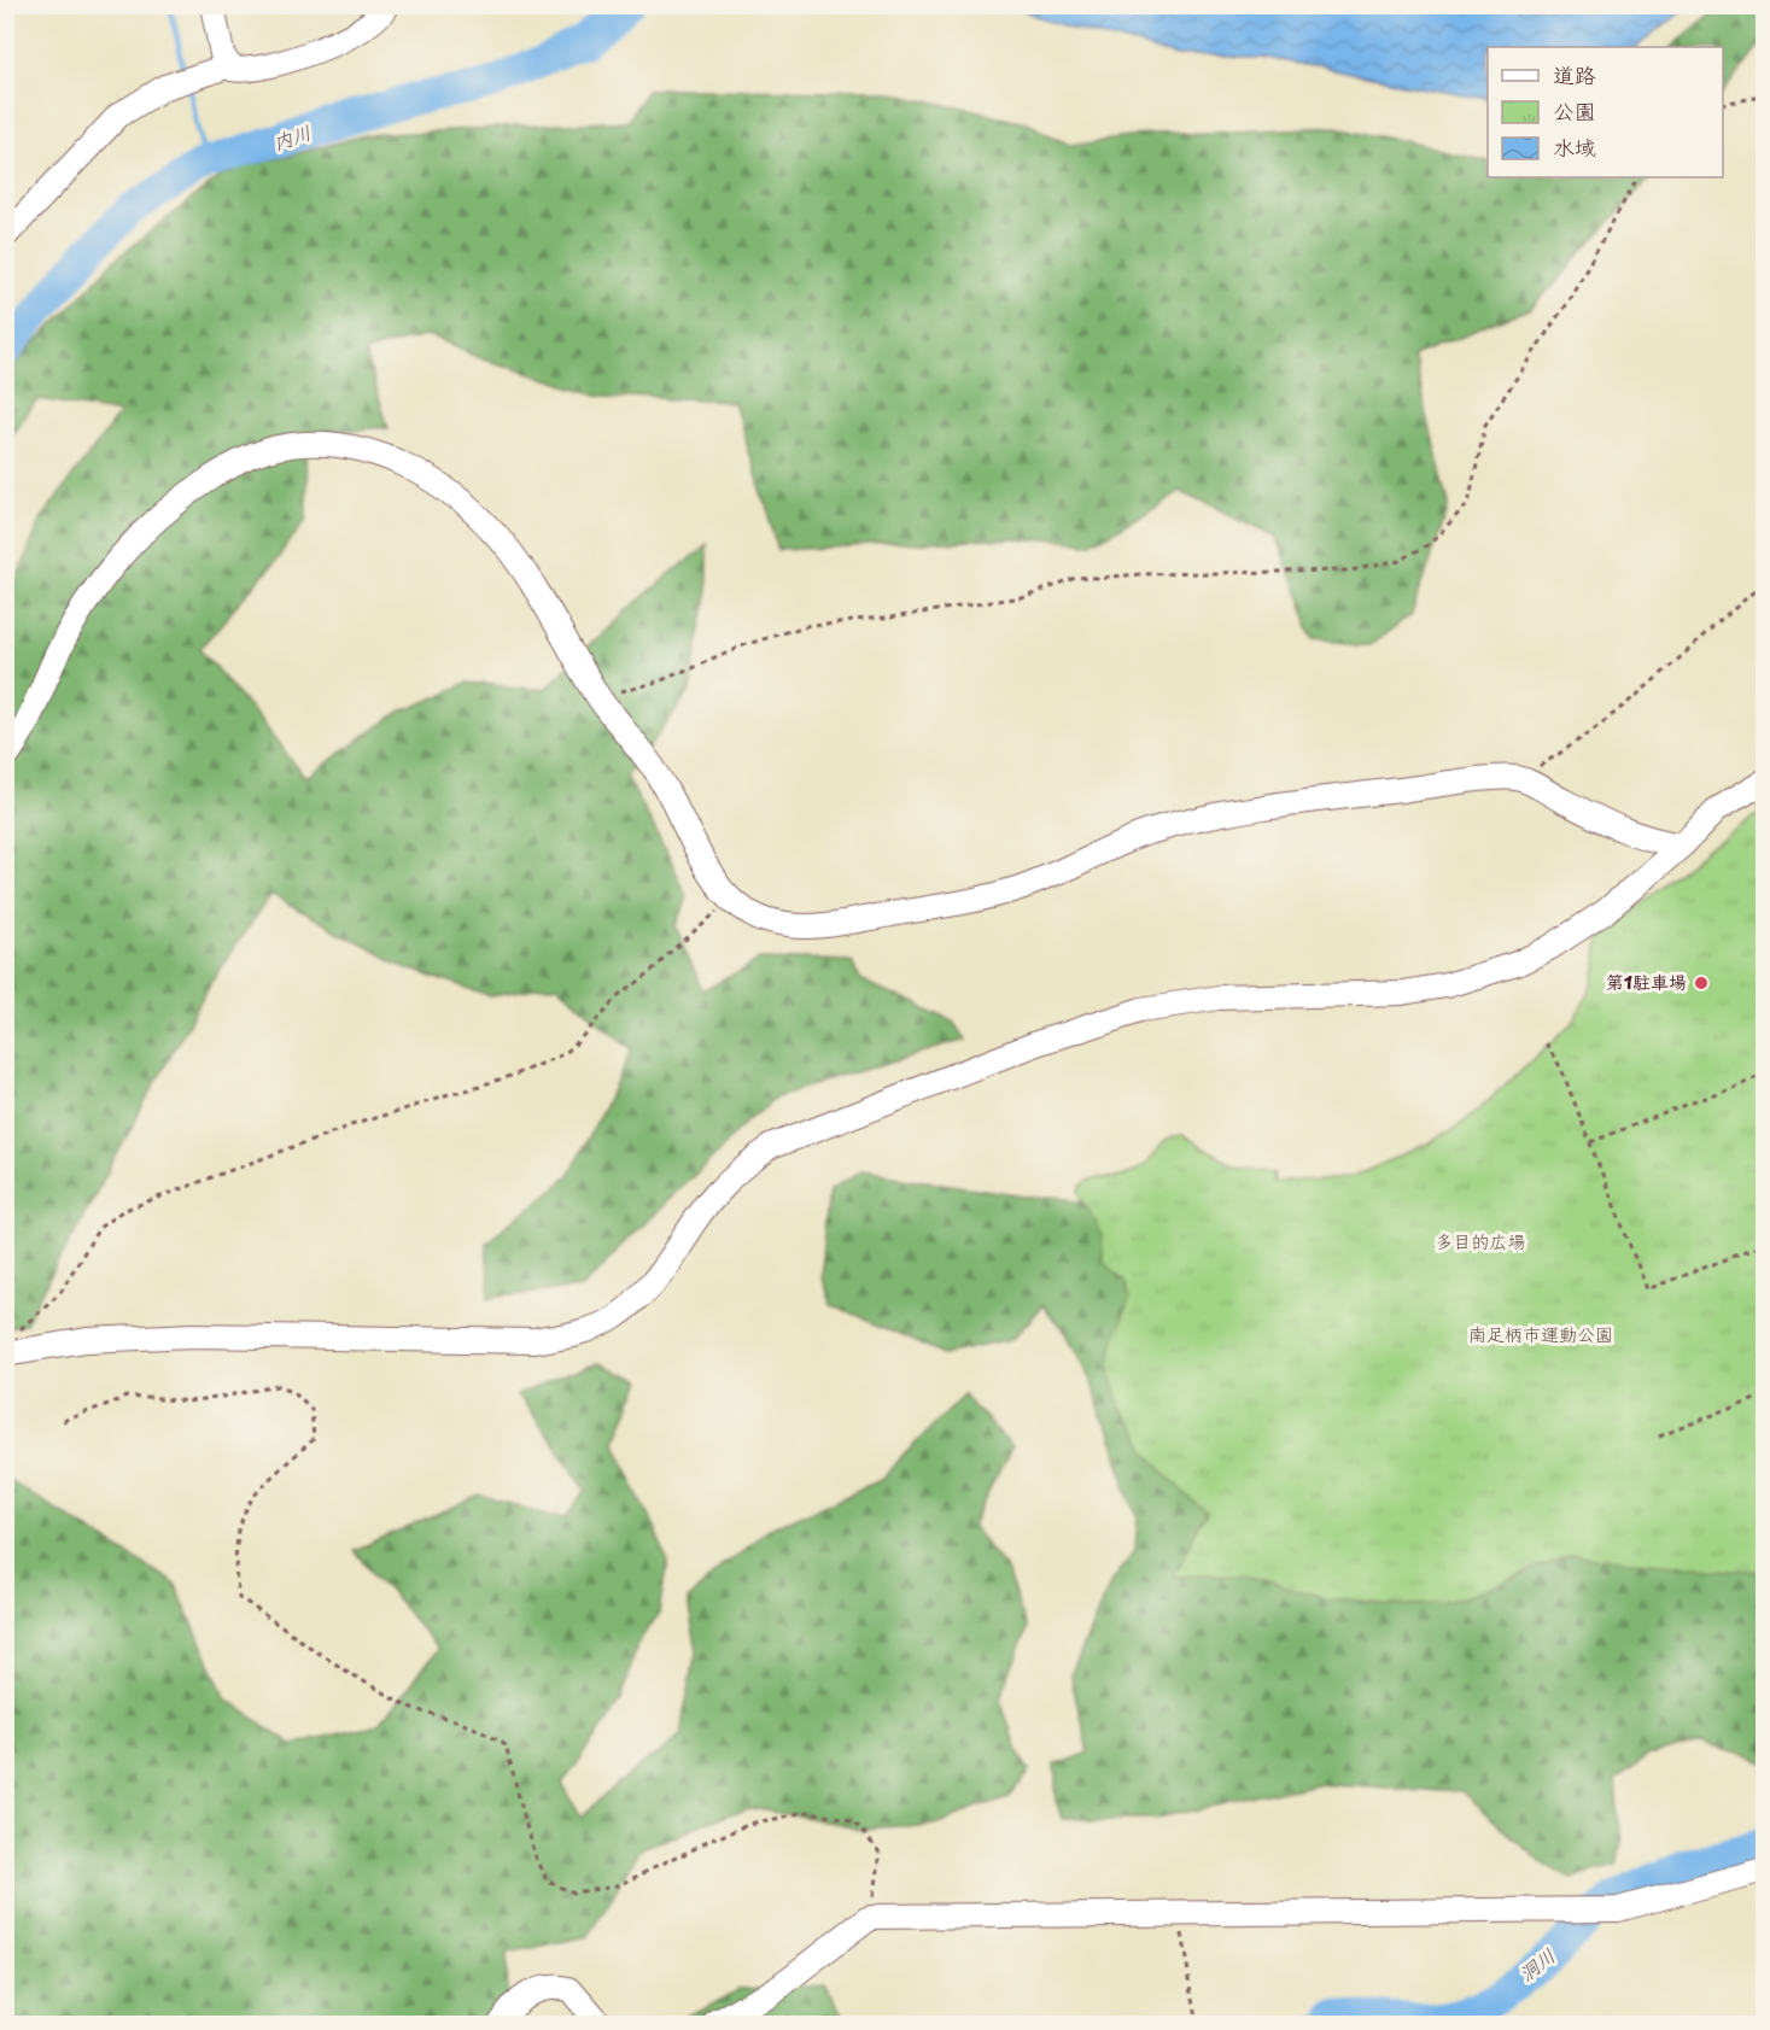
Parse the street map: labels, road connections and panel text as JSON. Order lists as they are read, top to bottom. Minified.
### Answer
{"water":["内川","洞川"],"parks":["多目的広場","南足柄市運動公園"],"places":["第1駐車場"],"legend":["道路","公園","水域"]}
